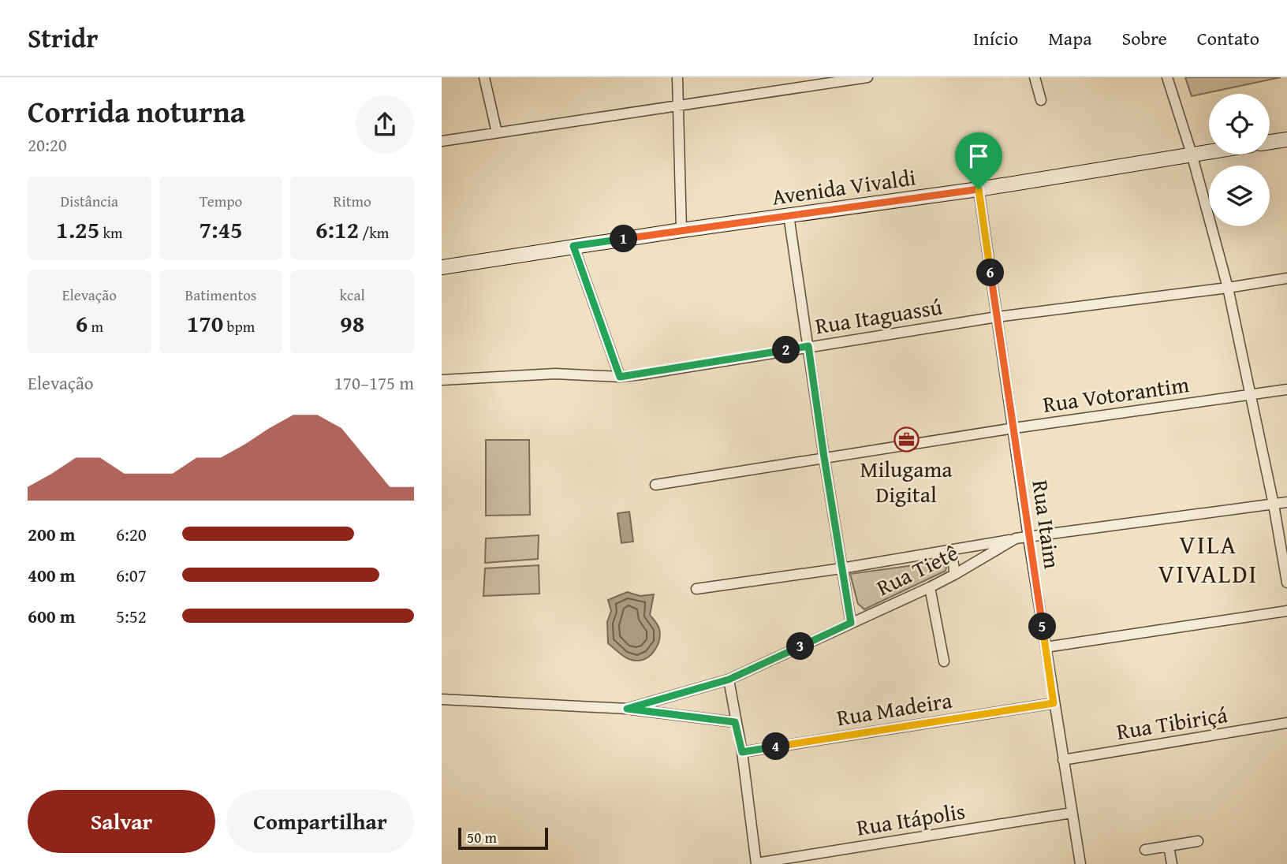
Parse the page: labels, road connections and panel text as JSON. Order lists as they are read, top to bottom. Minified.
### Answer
{"streets":{"street":["Avenida Vivaldi","Rua Itaguassú","Rua Votorantim","Rua Itaim","Rua Tietê","Rua Madeira","Rua Tibiriçá","Rua Itápolis"]},"crossings":[["Avenida Vivaldi","Rua Itaim"],["Rua Itaguassú","Rua Itaim"],["Rua Votorantim","Rua Itaim"],["Rua Itaim","Rua Tietê"],["Rua Itaim","Rua Madeira"],["Rua Itaim","Rua Tibiriçá"],["Rua Itaim","Rua Itápolis"]],"districts":["VILA VIVALDI"],"places":{"office":["Milugama Digital"]},"scale_bar":"50 m","page":{"header":"Stridr","nav":["Início","Mapa","Sobre","Contato"],"heading":["Corrida noturna","20:20"],"stats":[["Distância","1.25 km"],["Tempo","7:45"],["Ritmo","6:12 /km"],["Elevação","6 m"],["Batimentos","170 bpm"],["kcal","98"]],"pins":["1","6","2","5","3","4"],"chart":["Elevação","170–175 m"],"list":[{"name":"200 m","note":"6:20"},{"name":"400 m","note":"6:07"},{"name":"600 m","note":"5:52"}],"buttons":["Salvar","Compartilhar"],"scale":"50 m"}}
